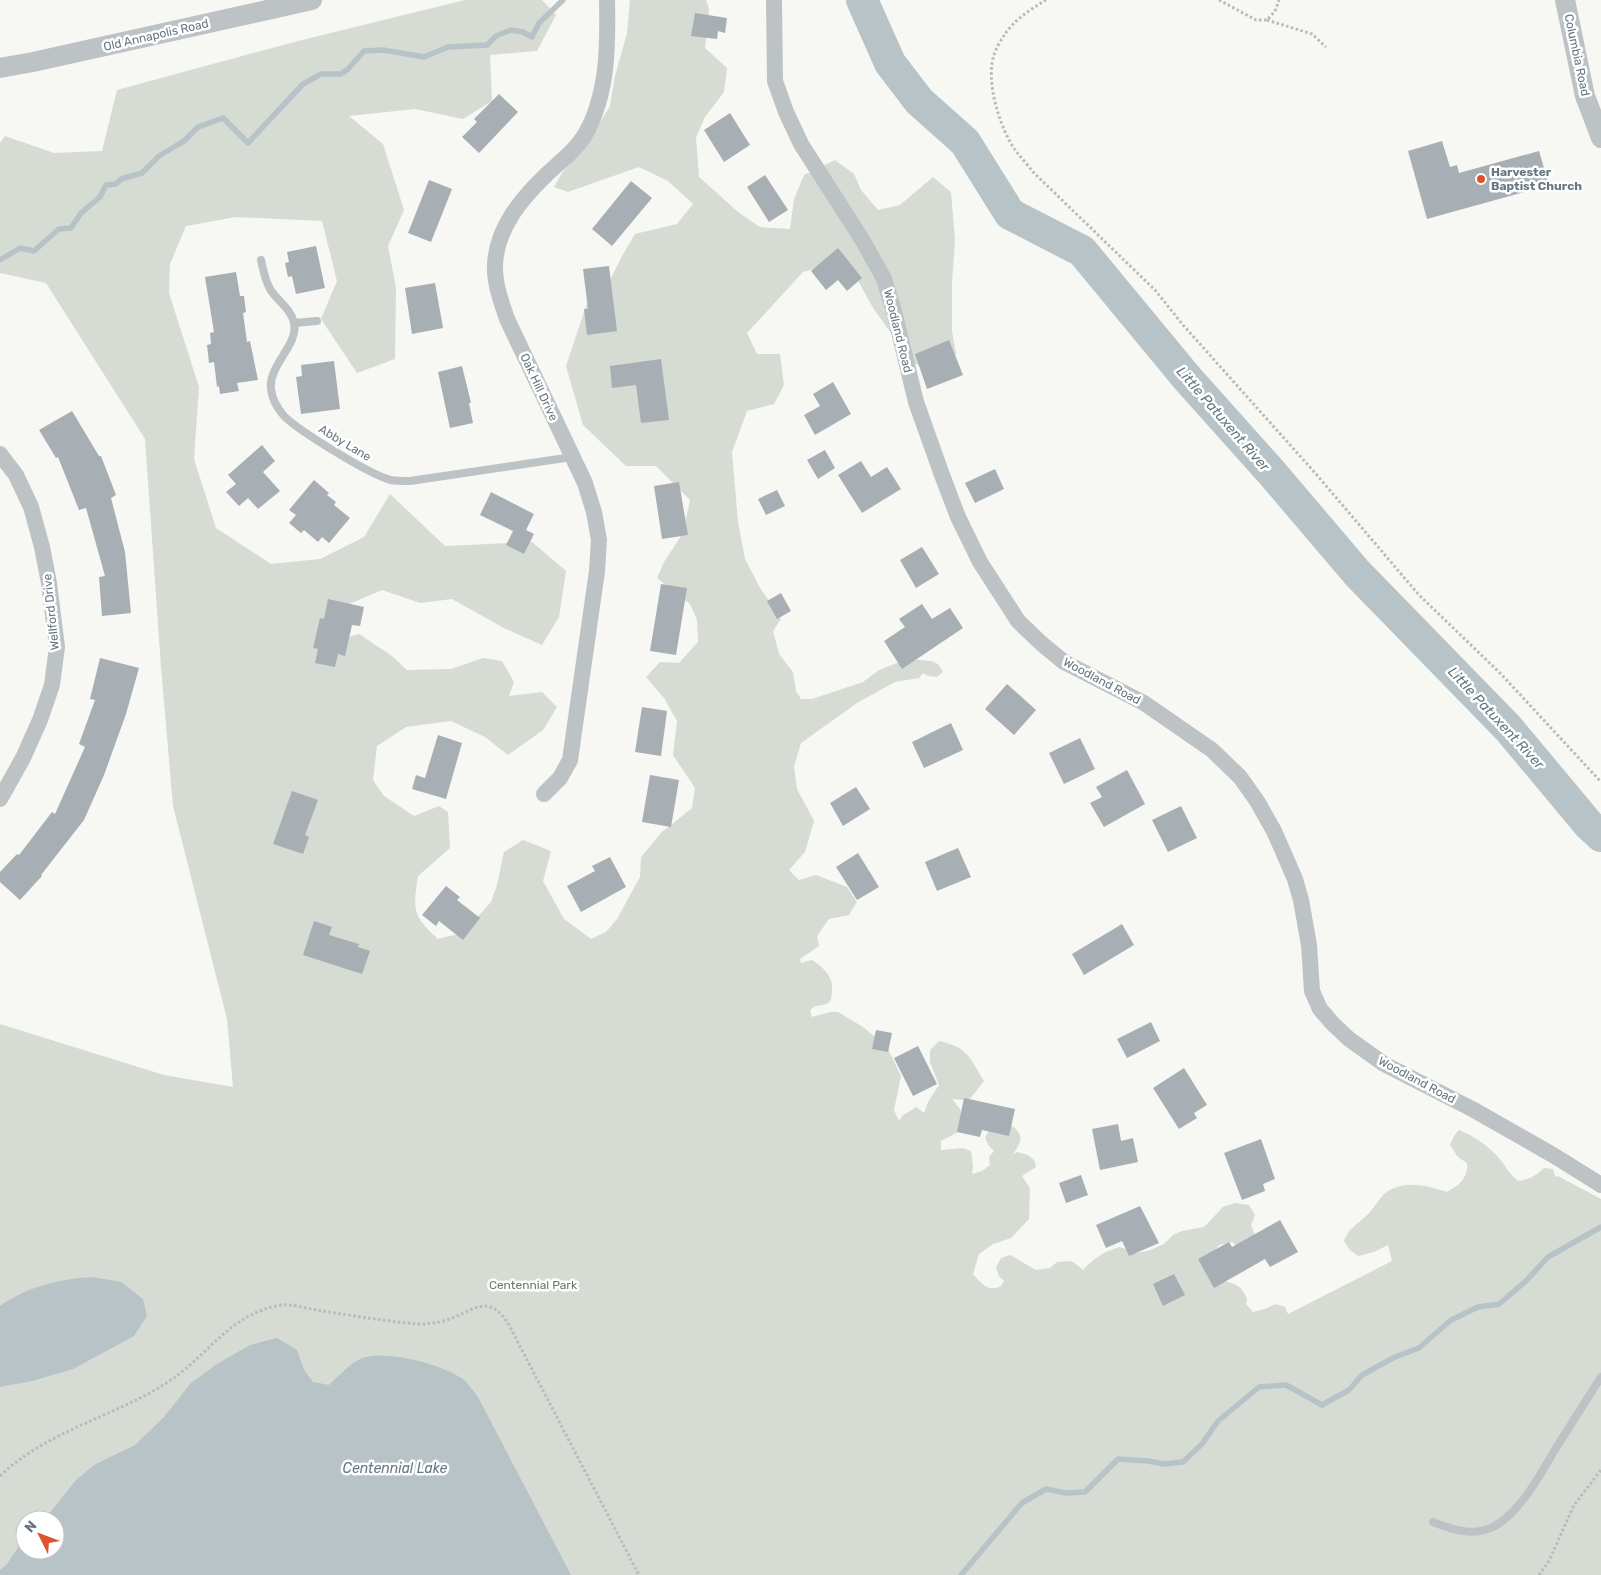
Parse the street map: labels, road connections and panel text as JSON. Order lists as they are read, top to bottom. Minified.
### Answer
{"streets":{"street":["Old Annapolis Road","Columbia Road","Woodland Road","Oak Hill Drive","Wellford Drive"],"lane":["Abby Lane"]},"crossings":[["Oak Hill Drive","Abby Lane"]],"water":["Little Patuxent River","Centennial Lake"],"parks":["Centennial Park"],"places":["Harvester Baptist Church"],"north":"top left"}
